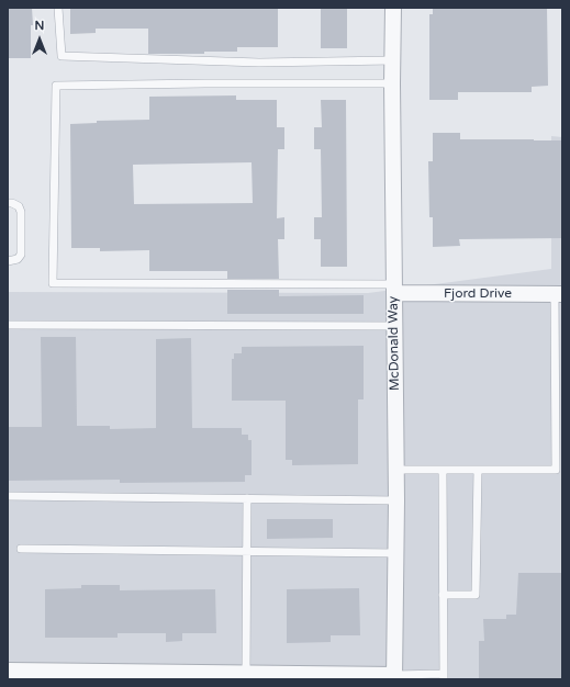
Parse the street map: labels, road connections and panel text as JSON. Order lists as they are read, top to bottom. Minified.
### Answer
{"streets":{"street":["Fjord Drive","McDonald Way"]},"crossings":[["Fjord Drive","McDonald Way"]],"north":"top"}
